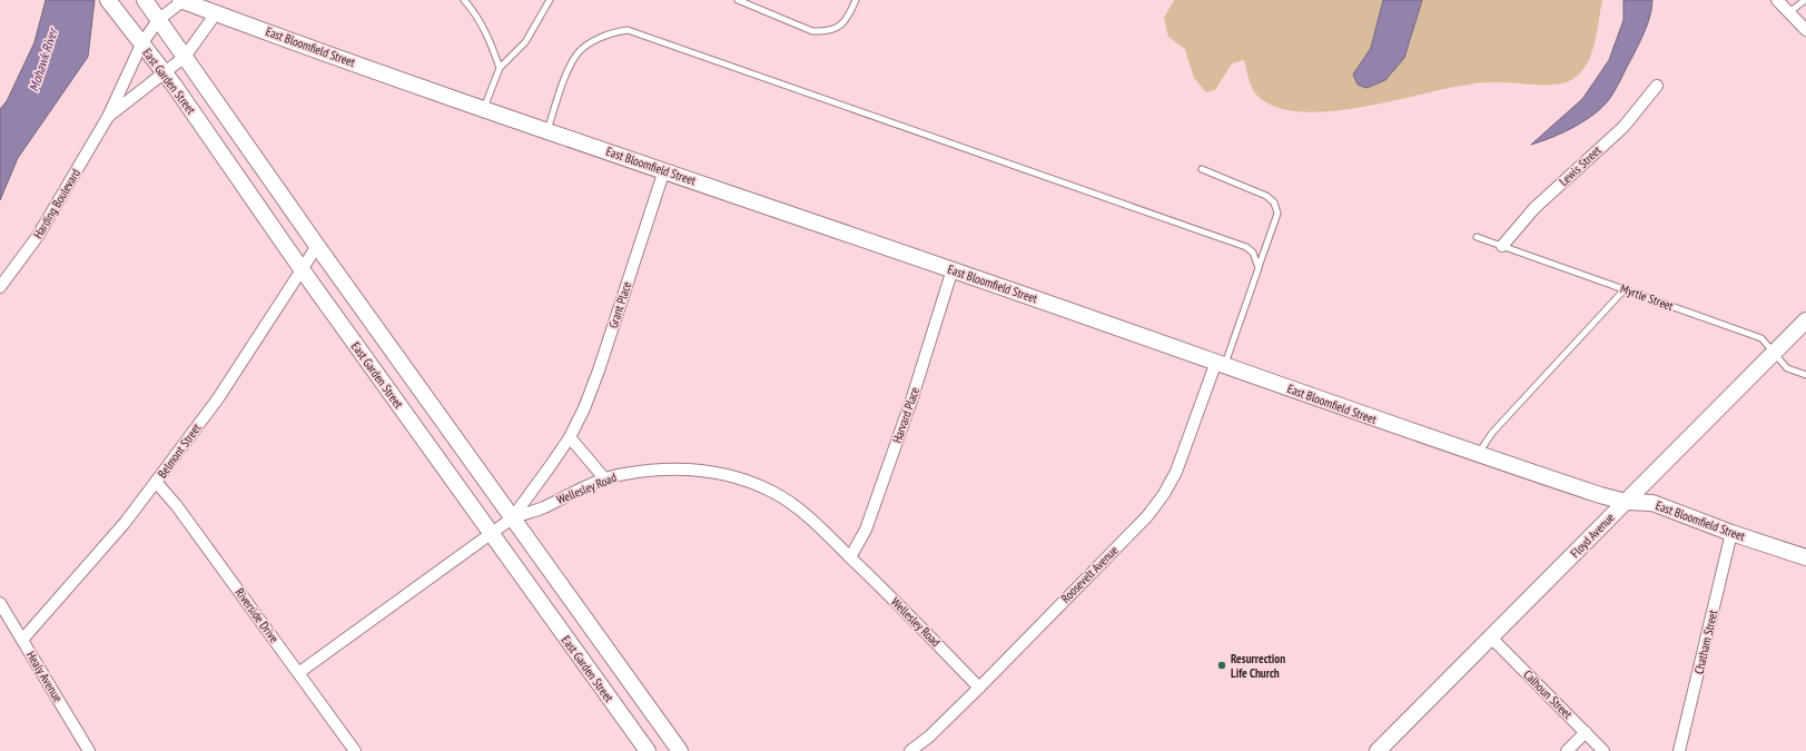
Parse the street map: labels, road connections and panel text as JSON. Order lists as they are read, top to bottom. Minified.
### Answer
{"streets":{"street":["East Bloomfield Street","East Garden Street","Lewis Street","Harding Boulevard","Grant Place","Harvard Place","Belmont Street","Wellesley Road","Floyd Avenue","Roosevelt Avenue","Riverside Drive","Chatham Street","Healy Avenue","Calhoun Street"],"lane":["Myrtle Street"]},"crossings":[["East Bloomfield Street","Harding Boulevard"],["East Bloomfield Street","Grant Place"],["East Bloomfield Street","Harvard Place"],["East Bloomfield Street","Floyd Avenue"],["East Bloomfield Street","Roosevelt Avenue"],["East Bloomfield Street","Chatham Street"],["East Garden Street","Harding Boulevard"],["East Garden Street","Grant Place"],["East Garden Street","Belmont Street"],["East Garden Street","Wellesley Road"],["Lewis Street","Myrtle Street"],["Myrtle Street","Floyd Avenue"],["Grant Place","Wellesley Road"],["Harvard Place","Wellesley Road"],["Belmont Street","Riverside Drive"],["Belmont Street","Healy Avenue"],["Wellesley Road","Roosevelt Avenue"],["Wellesley Road","Riverside Drive"],["Floyd Avenue","Calhoun Street"]],"water":["Mohawk River"],"places":["Resurrection Life Church"]}
